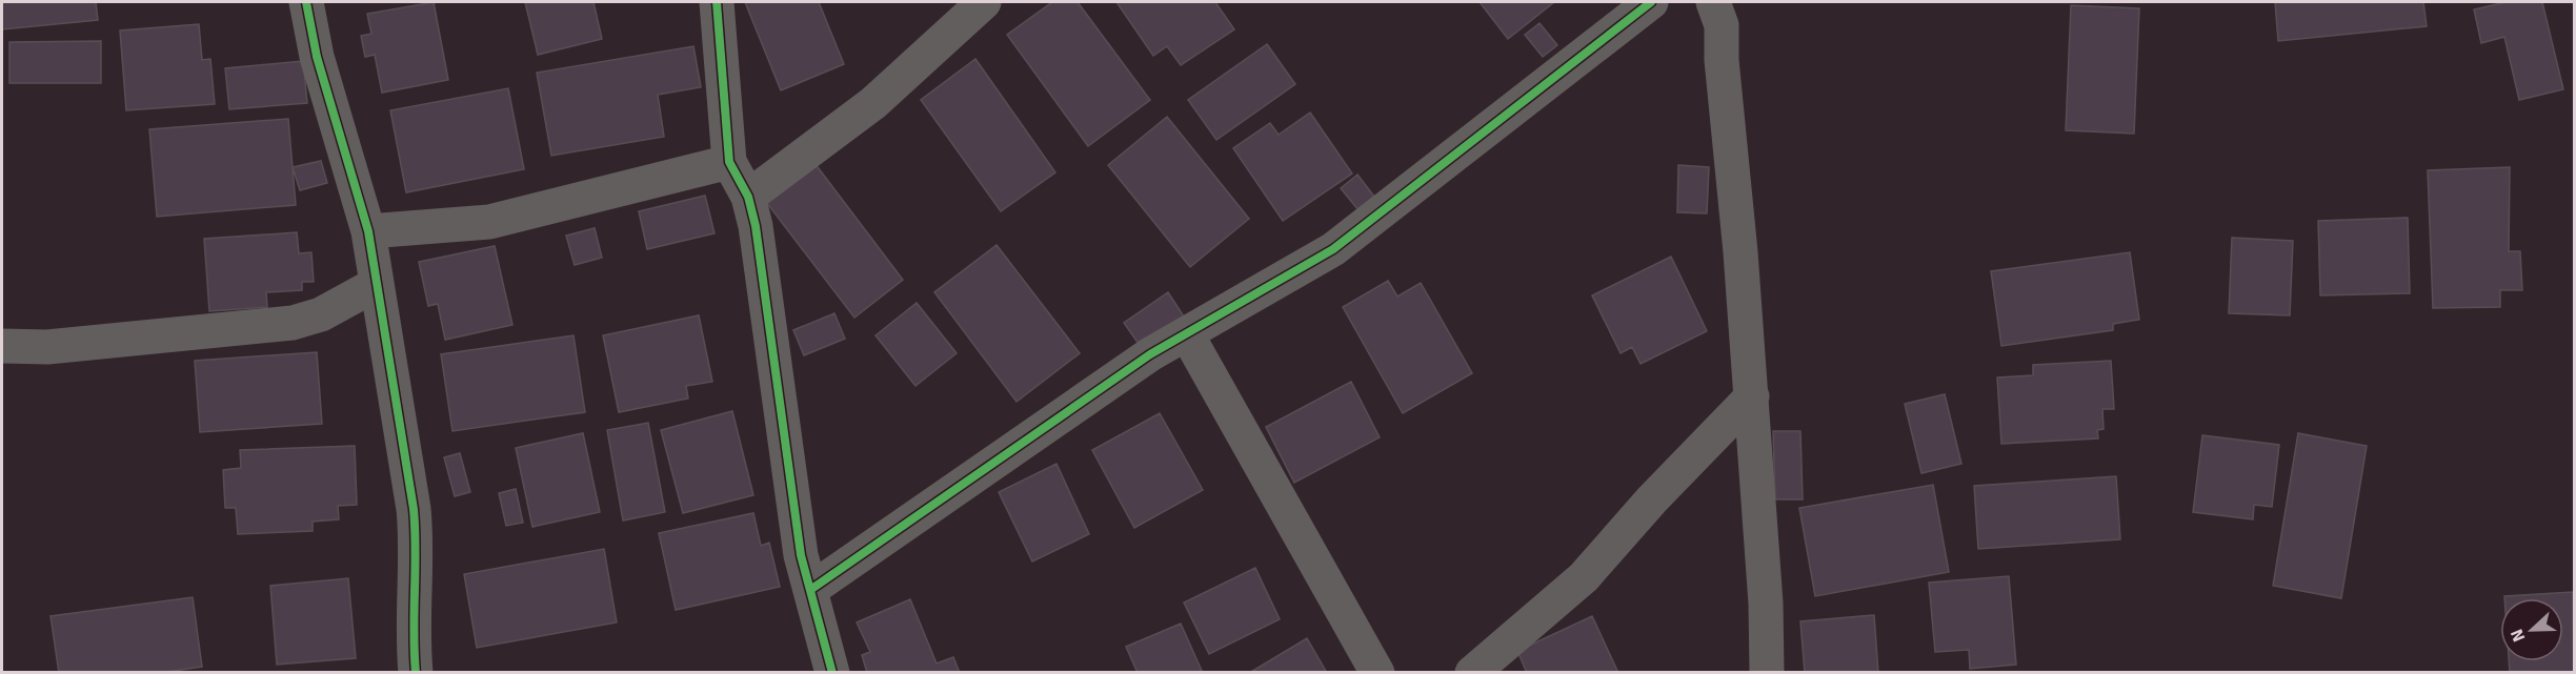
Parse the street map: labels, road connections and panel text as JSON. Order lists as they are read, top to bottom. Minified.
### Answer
{"north":"left"}
